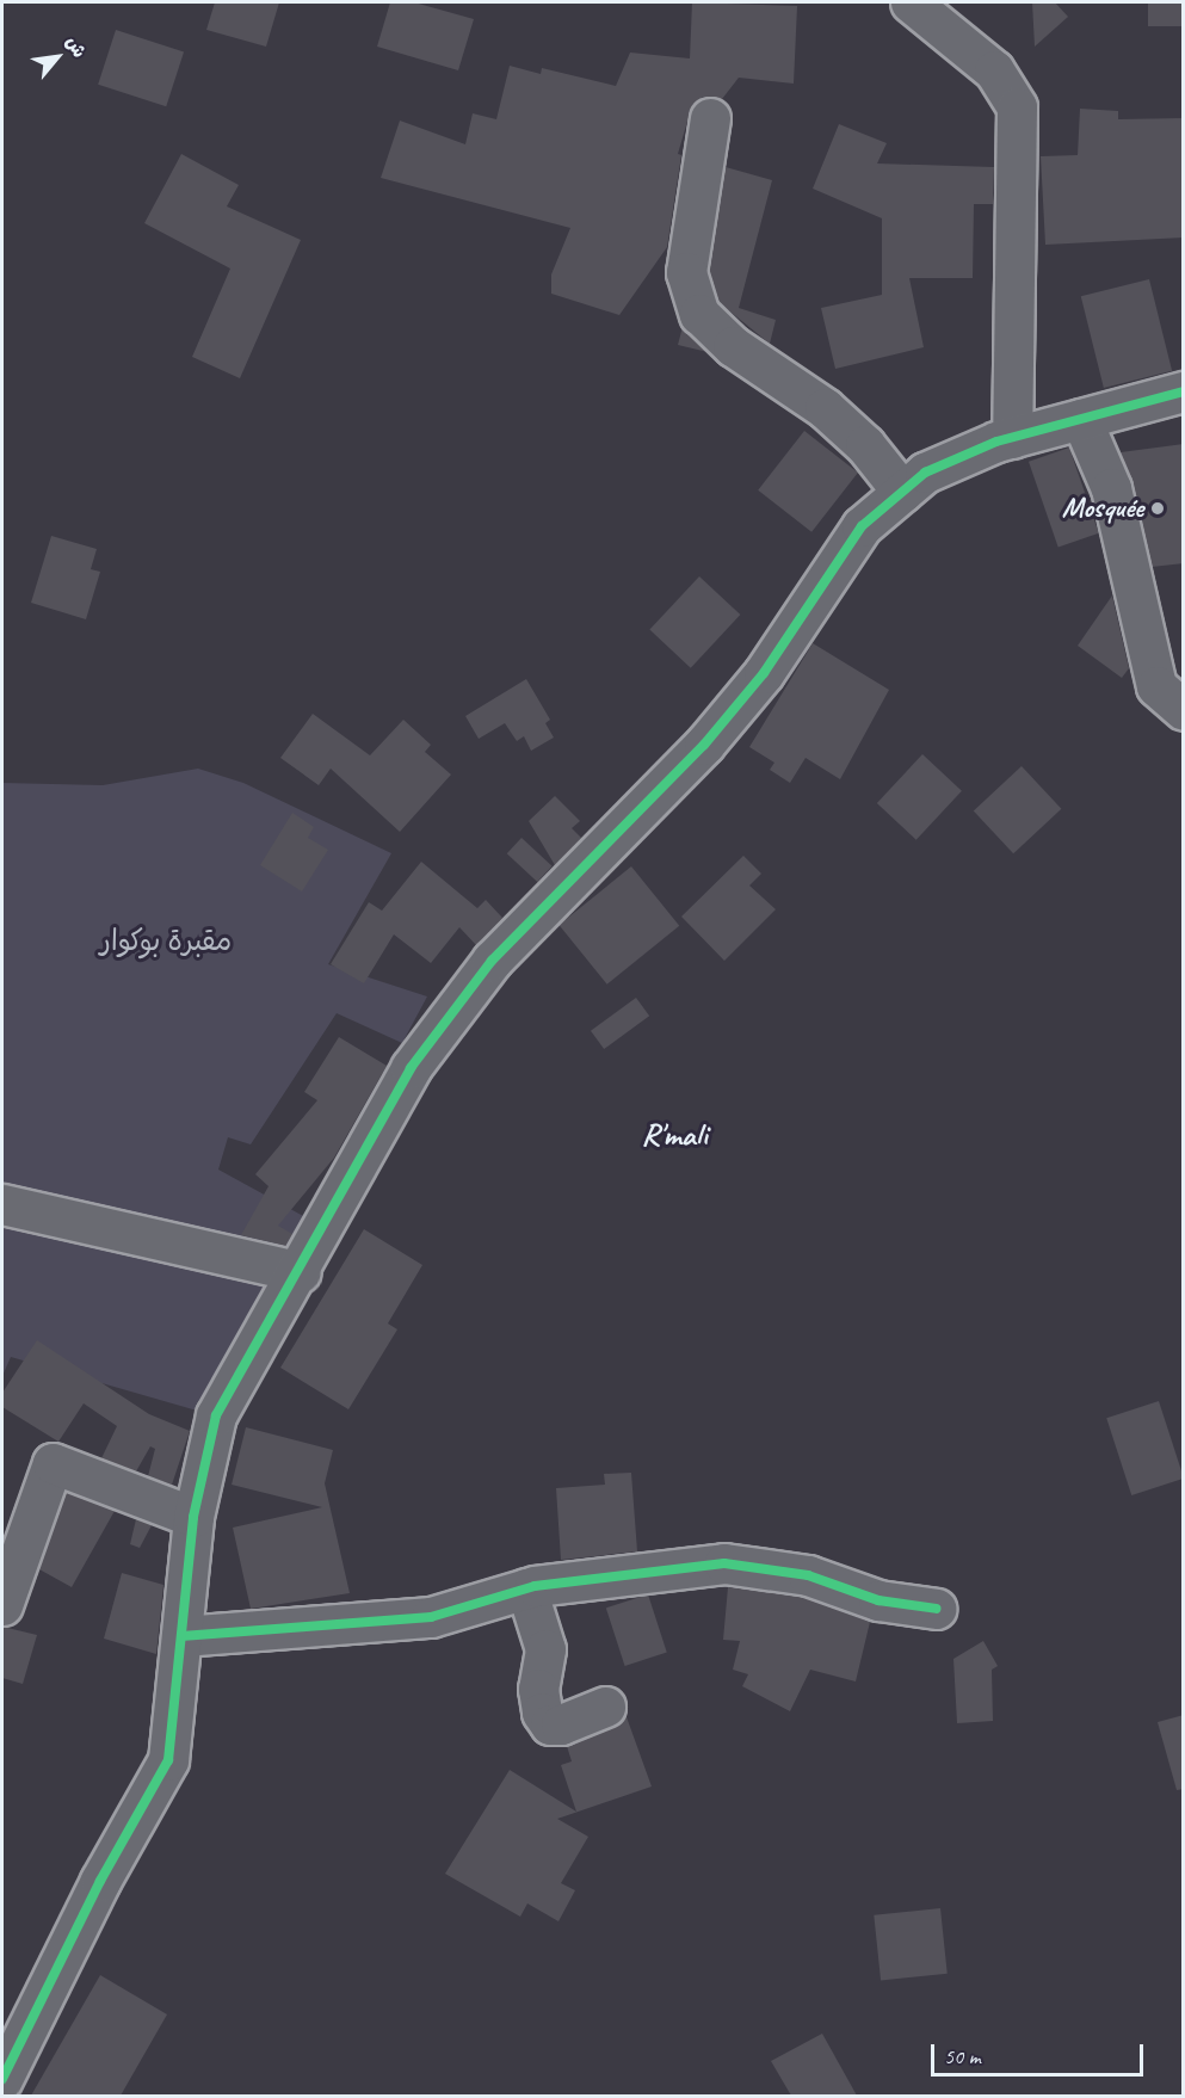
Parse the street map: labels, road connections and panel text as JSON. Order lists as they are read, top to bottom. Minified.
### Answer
{"districts":["R'mali"],"parks":["مقبرة بوكوار"],"places":["Mosquée"],"scale_bar":"50 m","north":"top right"}
